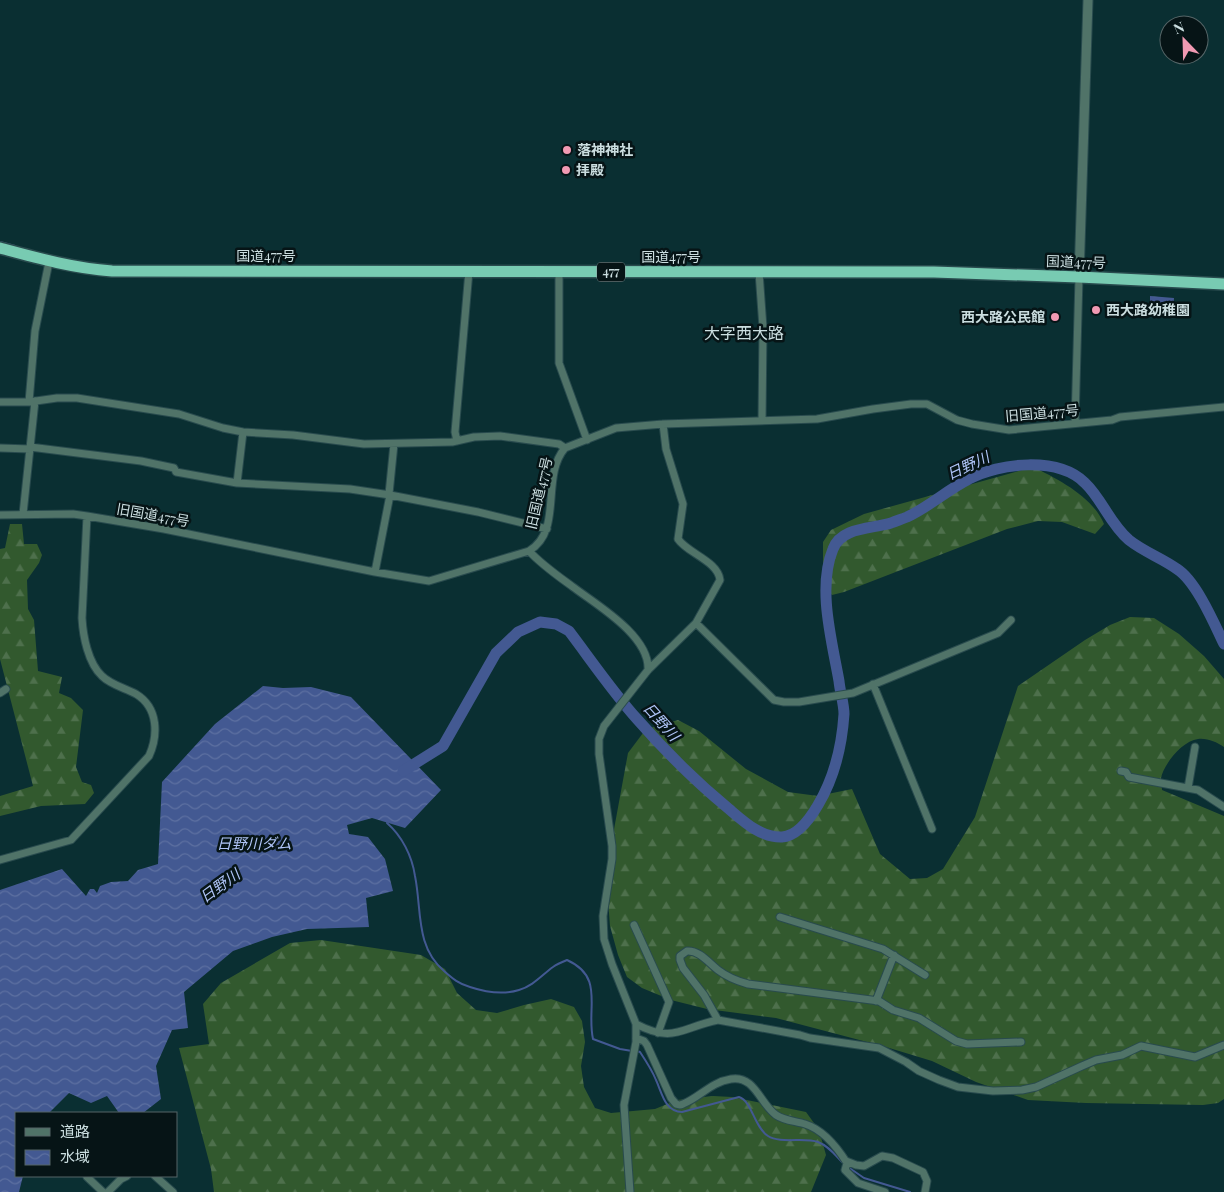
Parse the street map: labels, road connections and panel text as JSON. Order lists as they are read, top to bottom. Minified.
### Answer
{"streets":{"highway":["国道477号","477"],"street":["旧国道477号"]},"districts":["大字西大路"],"water":["日野川","日野川ダム"],"places":["落神神社","拝殿","西大路幼稚園","西大路公民館"],"legend":["道路","水域"],"north":"top left"}
